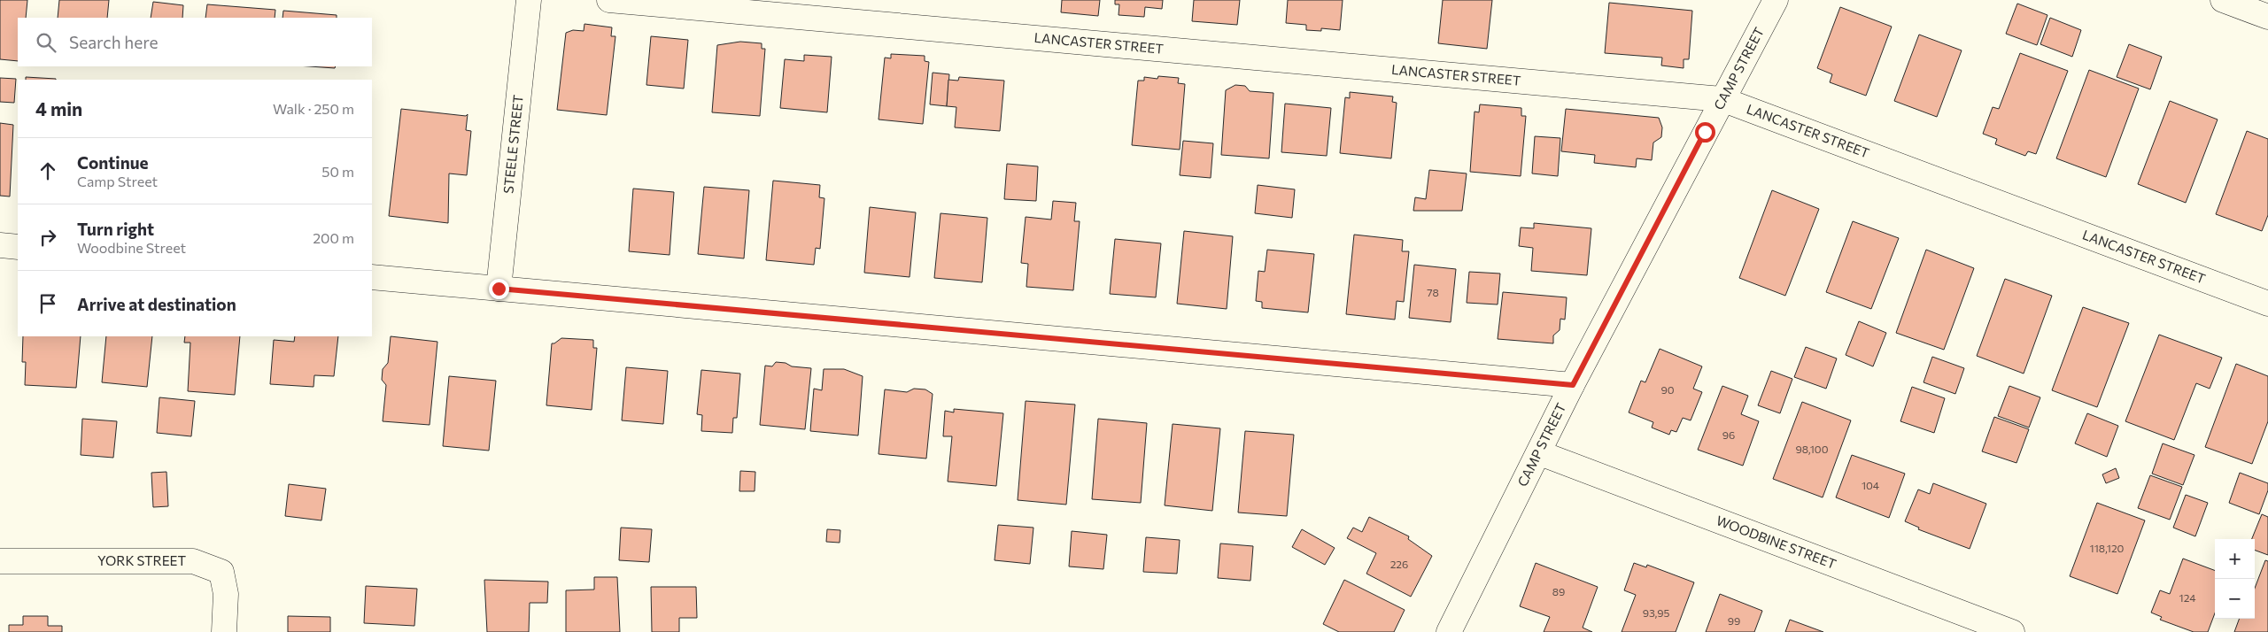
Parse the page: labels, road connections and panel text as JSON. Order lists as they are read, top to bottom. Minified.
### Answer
{"streets":{"street":["LANCASTER STREET","CAMP STREET","STEELE STREET","WOODBINE STREET","YORK STREET"]},"crossings":[["LANCASTER STREET","CAMP STREET"],["CAMP STREET","WOODBINE STREET"]],"house_numbers":["78","90","96","98,100","104","118,120","226","89","124","93,95","99"],"page":{"search":"Search here","heading":["4 min","Walk · 250 m"],"list":[["Continue","Camp Street","50 m"],["Turn right","Woodbine Street","200 m"],"Arrive at destination"],"map_buttons":["+","−"]}}
